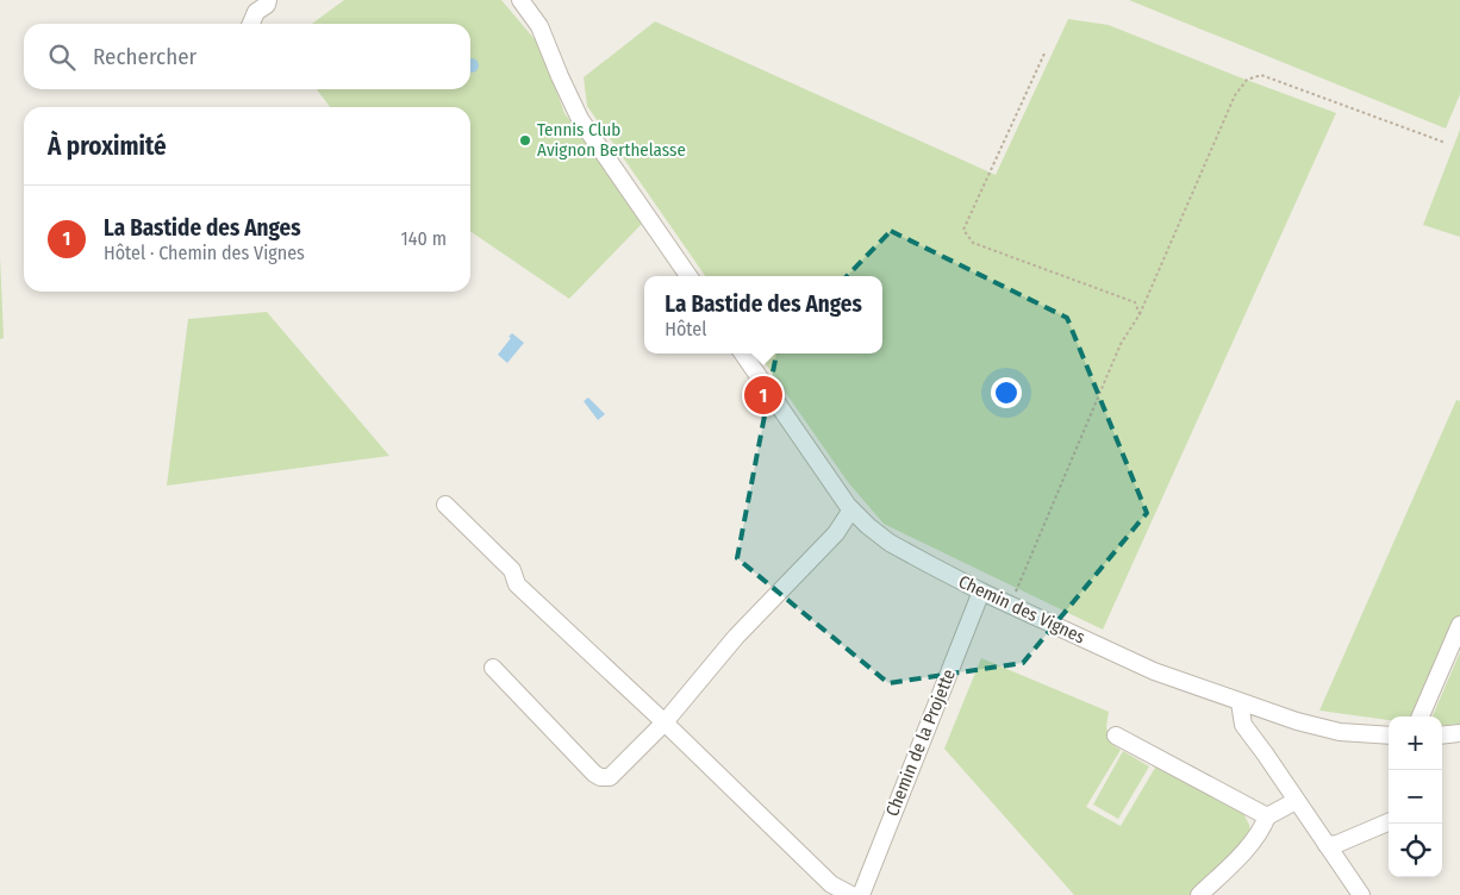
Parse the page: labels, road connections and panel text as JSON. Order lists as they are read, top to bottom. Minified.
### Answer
{"streets":{"street":["Chemin des Vignes","Chemin de la Projette"]},"crossings":[["Chemin des Vignes","Chemin de la Projette"]],"places":["Tennis Club Avignon Berthelasse"],"page":{"search":"Rechercher","heading":"À proximité","list":[{"mark":"1","name":"La Bastide des Anges","note":"Hôtel · Chemin des Vignes","value":"140 m"}],"popup":["La Bastide des Anges","Hôtel"],"pins":"1","map_buttons":["+","−"]}}
